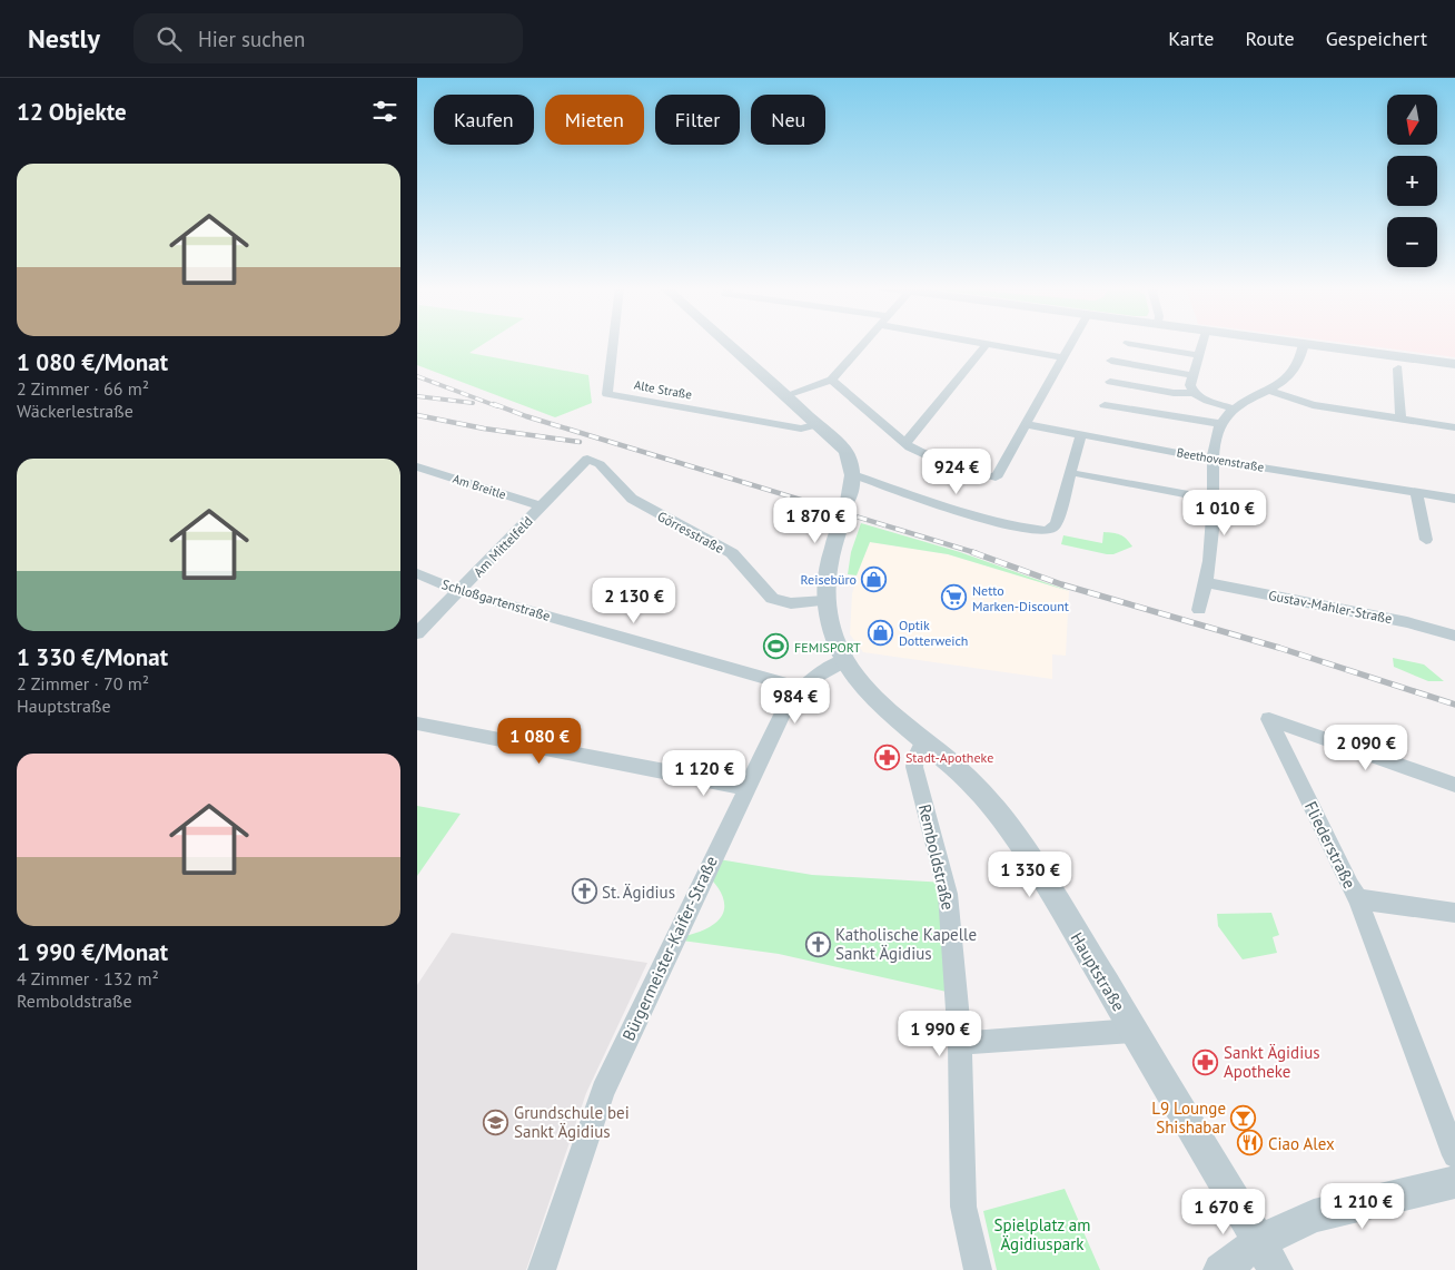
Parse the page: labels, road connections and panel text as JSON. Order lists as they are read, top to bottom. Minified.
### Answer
{"streets":{"street":["Alte Straße","Beethovenstraße","Am Breitle","Görresstraße","Am Mittelfeld","Schloßgartenstraße","Gustav-Mahler-Straße","Fliederstraße","Remboldstraße","Bürgermeister-Kaifer-Straße","Hauptstraße"]},"crossings":[["Am Breitle","Am Mittelfeld"],["Görresstraße","Am Mittelfeld"],["Görresstraße","Hauptstraße"],["Am Mittelfeld","Schloßgartenstraße"],["Schloßgartenstraße","Bürgermeister-Kaifer-Straße"],["Remboldstraße","Hauptstraße"],["Bürgermeister-Kaifer-Straße","Hauptstraße"]],"parks":["Spielplatz am Ägidiuspark"],"places":{"shop":["Reisebüro","Optik Dotterweich"],"supermarket":["Netto Marken-Discount"],"sports":["FEMISPORT"],"pharmacy":["Stadt-Apotheke","Sankt Ägidius Apotheke"],"church":["St. Ägidius","Katholische Kapelle Sankt Ägidius"],"bar":["L9 Lounge Shishabar"],"school or university":["Grundschule bei Sankt Ägidius"],"restaurant":["Ciao Alex"]},"north":"bottom","page":{"header":"Nestly","search":"Hier suchen","nav":["Karte","Route","Gespeichert"],"heading":"12 Objekte","map_buttons":["+","−"],"chip":["Kaufen","Mieten","Filter","Neu"],"list":[{"name":"1 080 €/Monat","note":"2 Zimmer · 66 m² · Wäckerlestraße"},{"name":"1 330 €/Monat","note":"2 Zimmer · 70 m² · Hauptstraße"},{"name":"1 990 €/Monat","note":"4 Zimmer · 132 m² · Remboldstraße"}],"price":["924 €","1 010 €","1 870 €","2 130 €","984 €","1 080 €","2 090 €","1 120 €","1 330 €","1 990 €","1 210 €","1 670 €"]}}
